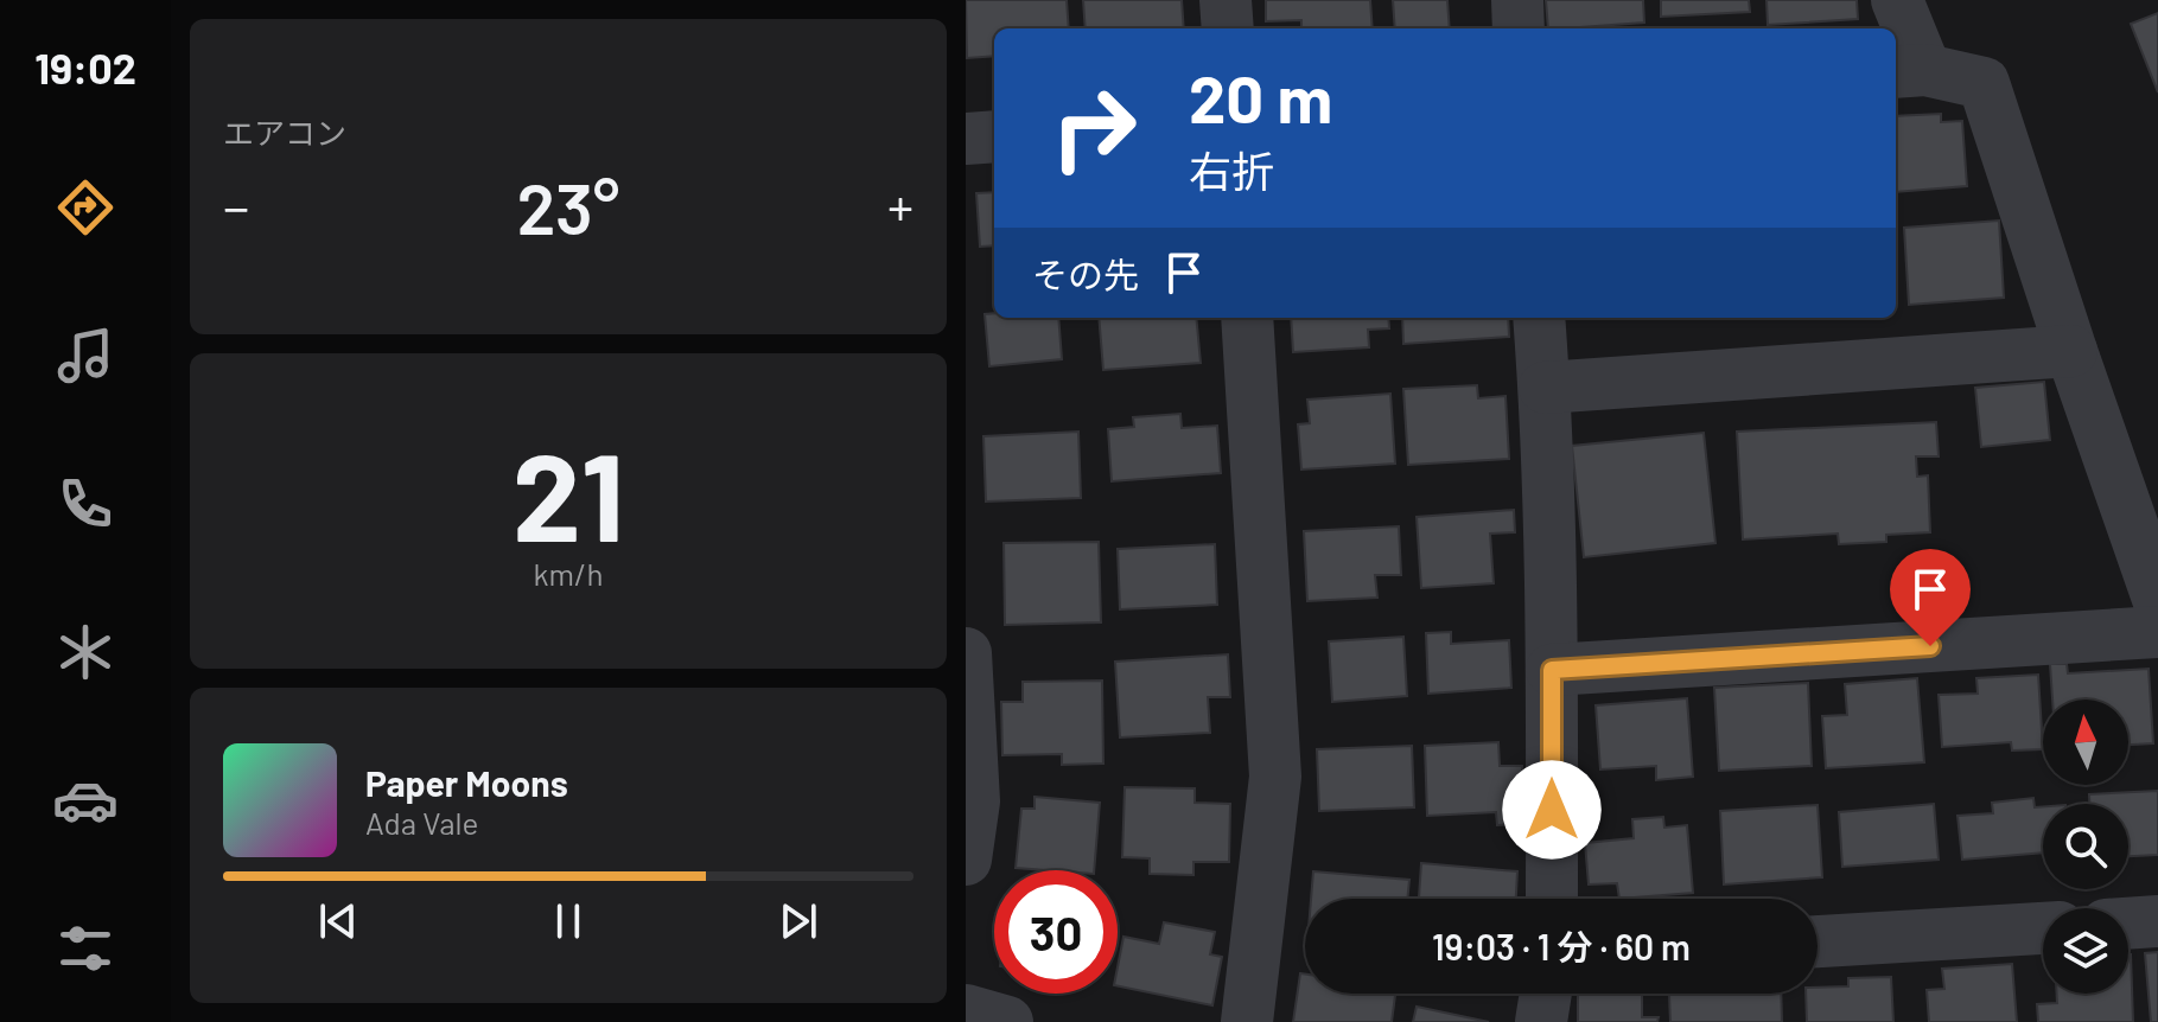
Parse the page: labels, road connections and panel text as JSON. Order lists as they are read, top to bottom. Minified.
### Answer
{"north":"top","page":{"tabs":"19:02","tile":["エアコン",["21","km/h"]],"turn":["20 m","右折"],"heat":["−","23°","+"],"then":"その先","song":["Paper Moons","Ada Vale"],"limit":"30","trip":"19:03 · 1 分 · 60 m"}}
